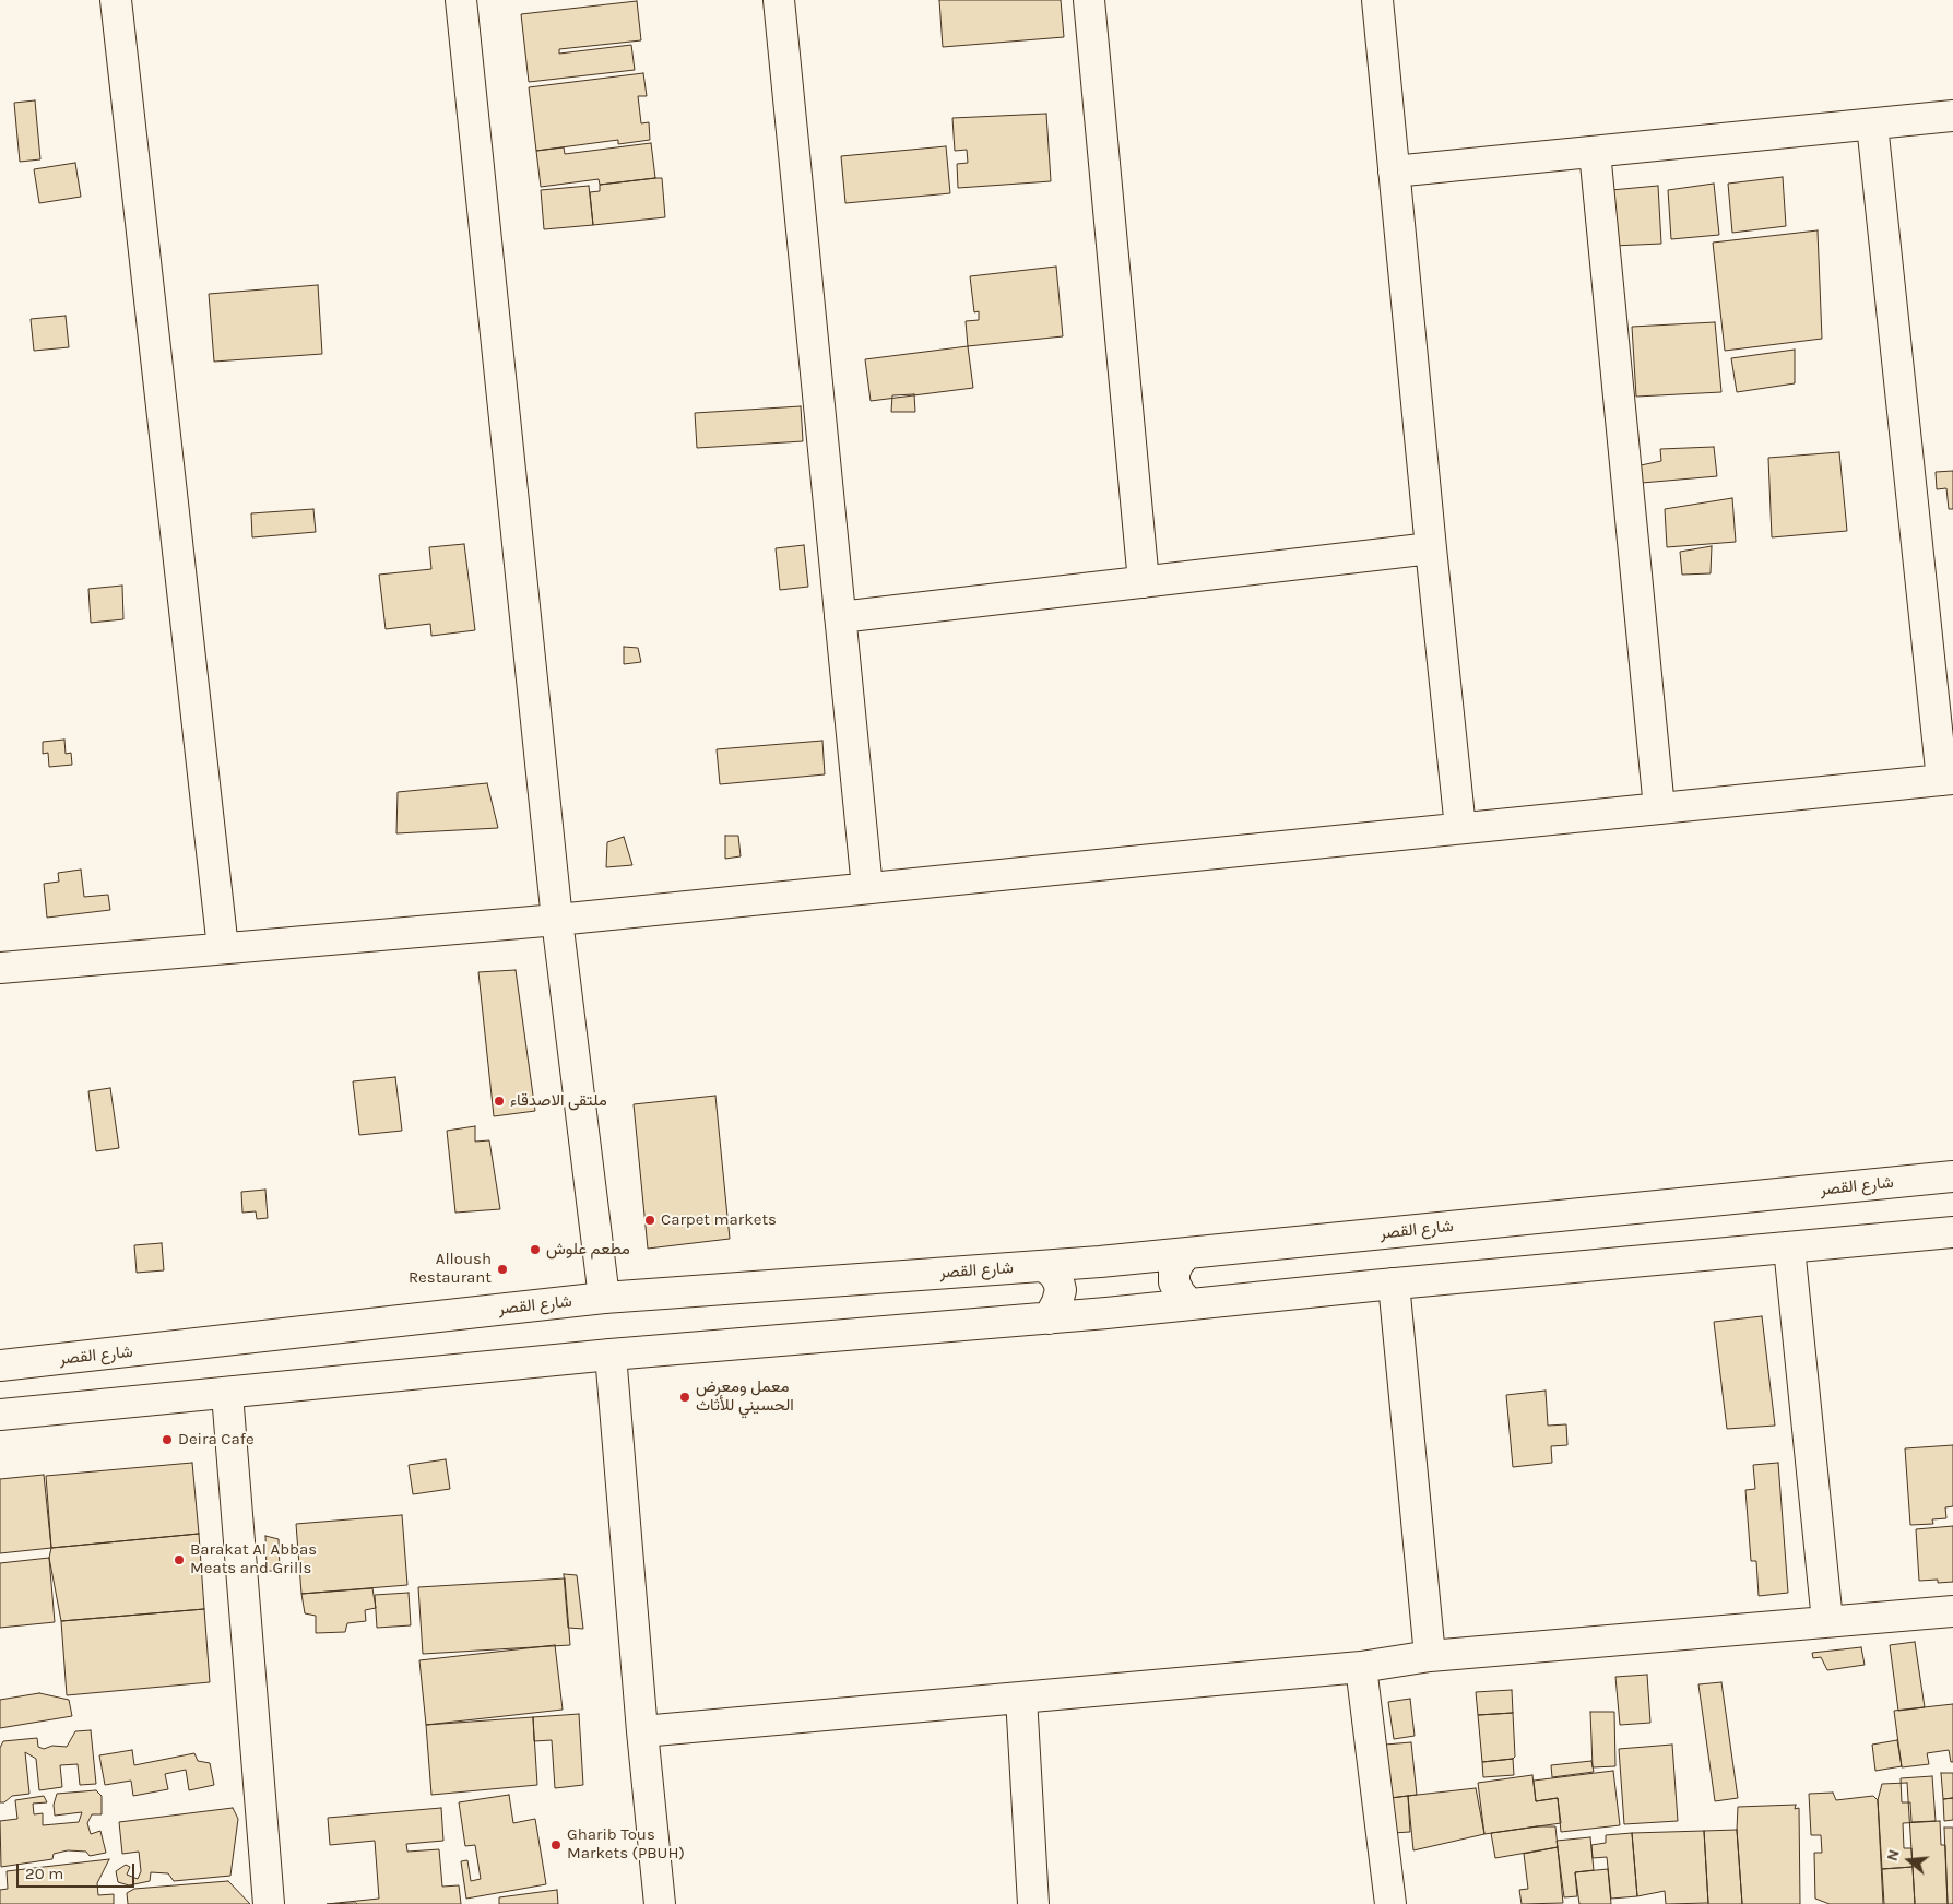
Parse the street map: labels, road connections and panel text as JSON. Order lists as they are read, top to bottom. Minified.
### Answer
{"streets":{"street":["شارع القصر"]},"places":["ملتقى الاصدقاء","Carpet markets","مطعم علوش","Alloush Restaurant","معمل ومعرض الحسيني للأثاث","Deira Cafe","Barakat Al Abbas Meats and Grills","Gharib Tous Markets (PBUH)"],"scale_bar":"20 m","north":"left"}
